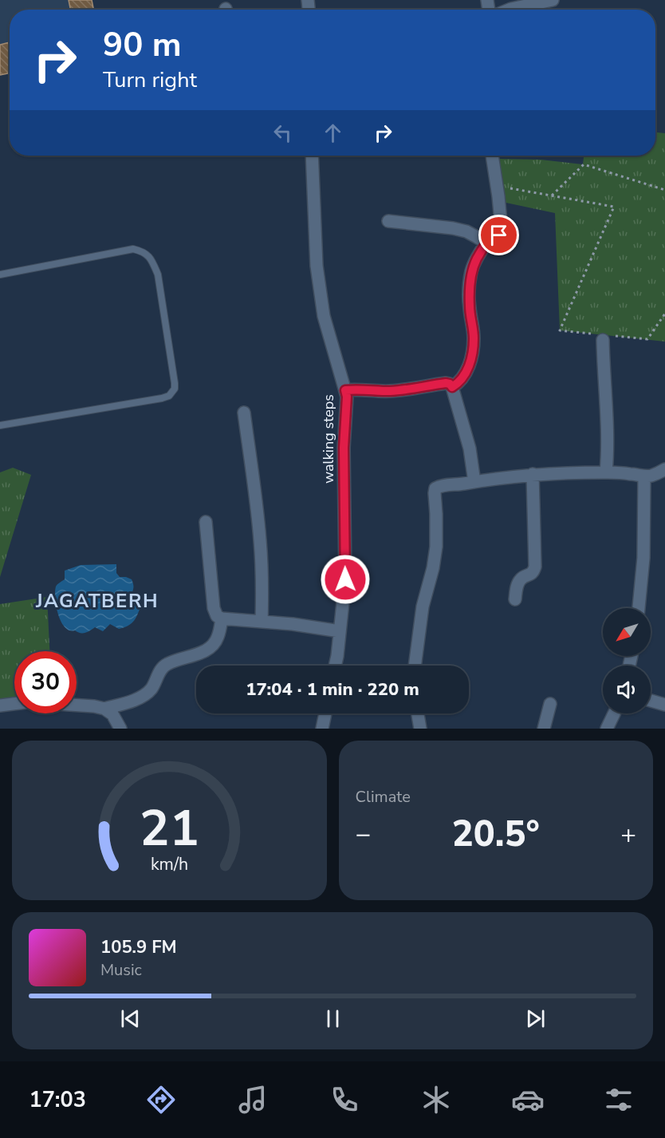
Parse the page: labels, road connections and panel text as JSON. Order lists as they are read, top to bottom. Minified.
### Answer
{"streets":{"street":["walking steps"]},"districts":["JAGATBERH"],"north":"bottom left","page":{"turn":["90 m","Turn right"],"limit":"30","trip":"17:04 · 1 min · 220 m","tile":"Climate","heat":["−","20.5°","+"],"song":["105.9 FM","Music"],"tabs":"17:03","gauge":["21","km/h"]}}
